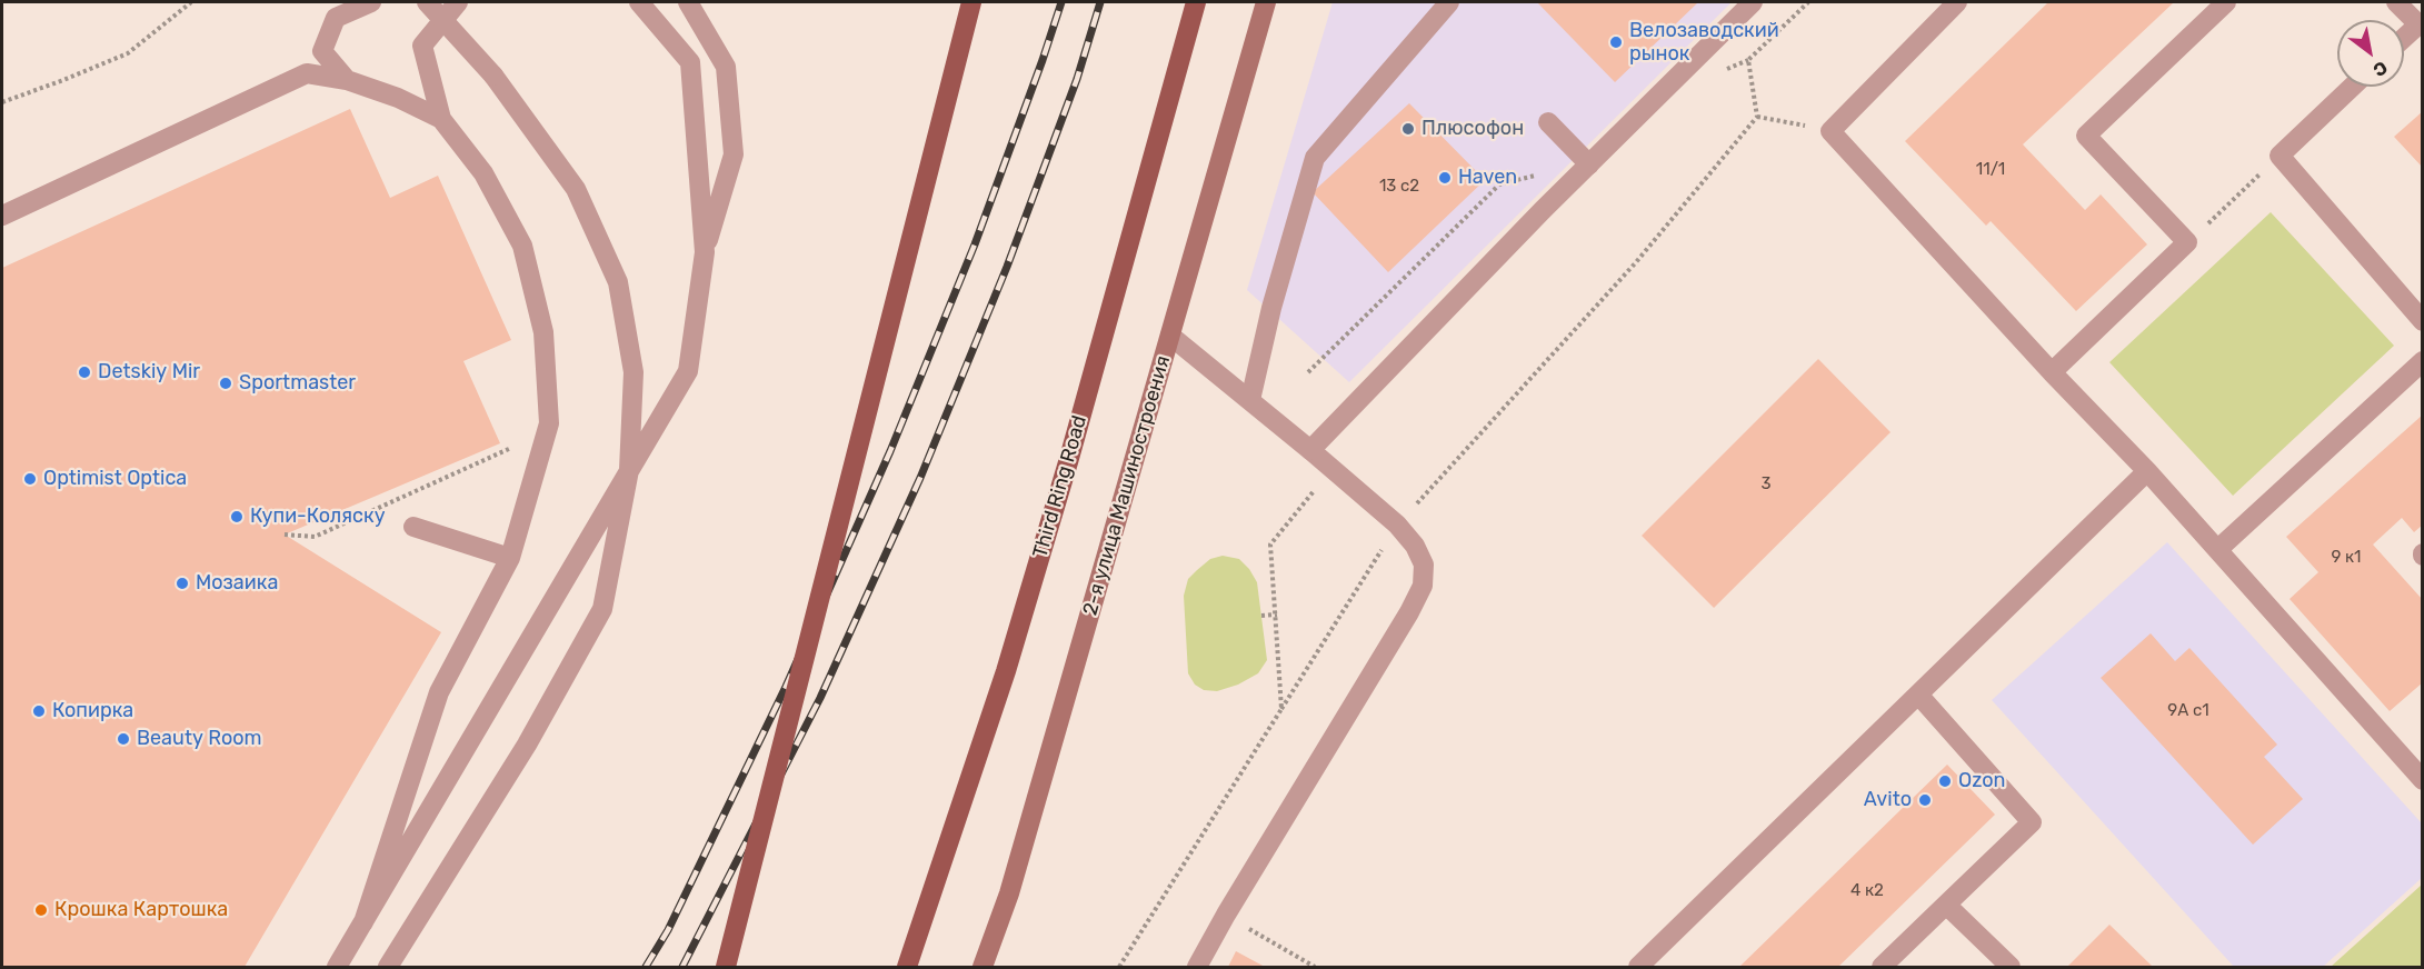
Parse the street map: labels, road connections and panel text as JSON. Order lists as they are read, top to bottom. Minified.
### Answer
{"streets":{"main road":["2-я улица Машиностроения","Third Ring Road"]},"places":["Велозаводский рынок","Плюсофон","Haven","Detskiy Mir","Sportmaster","Optimist Optica","Купи-Коляску","Мозаика","Копирка","Beauty Room","Ozon","Avito","Крошка Картошка"],"house_numbers":["11/1","13 с2","3","9 к1","9А с1","4 к2"],"north":"bottom right"}
